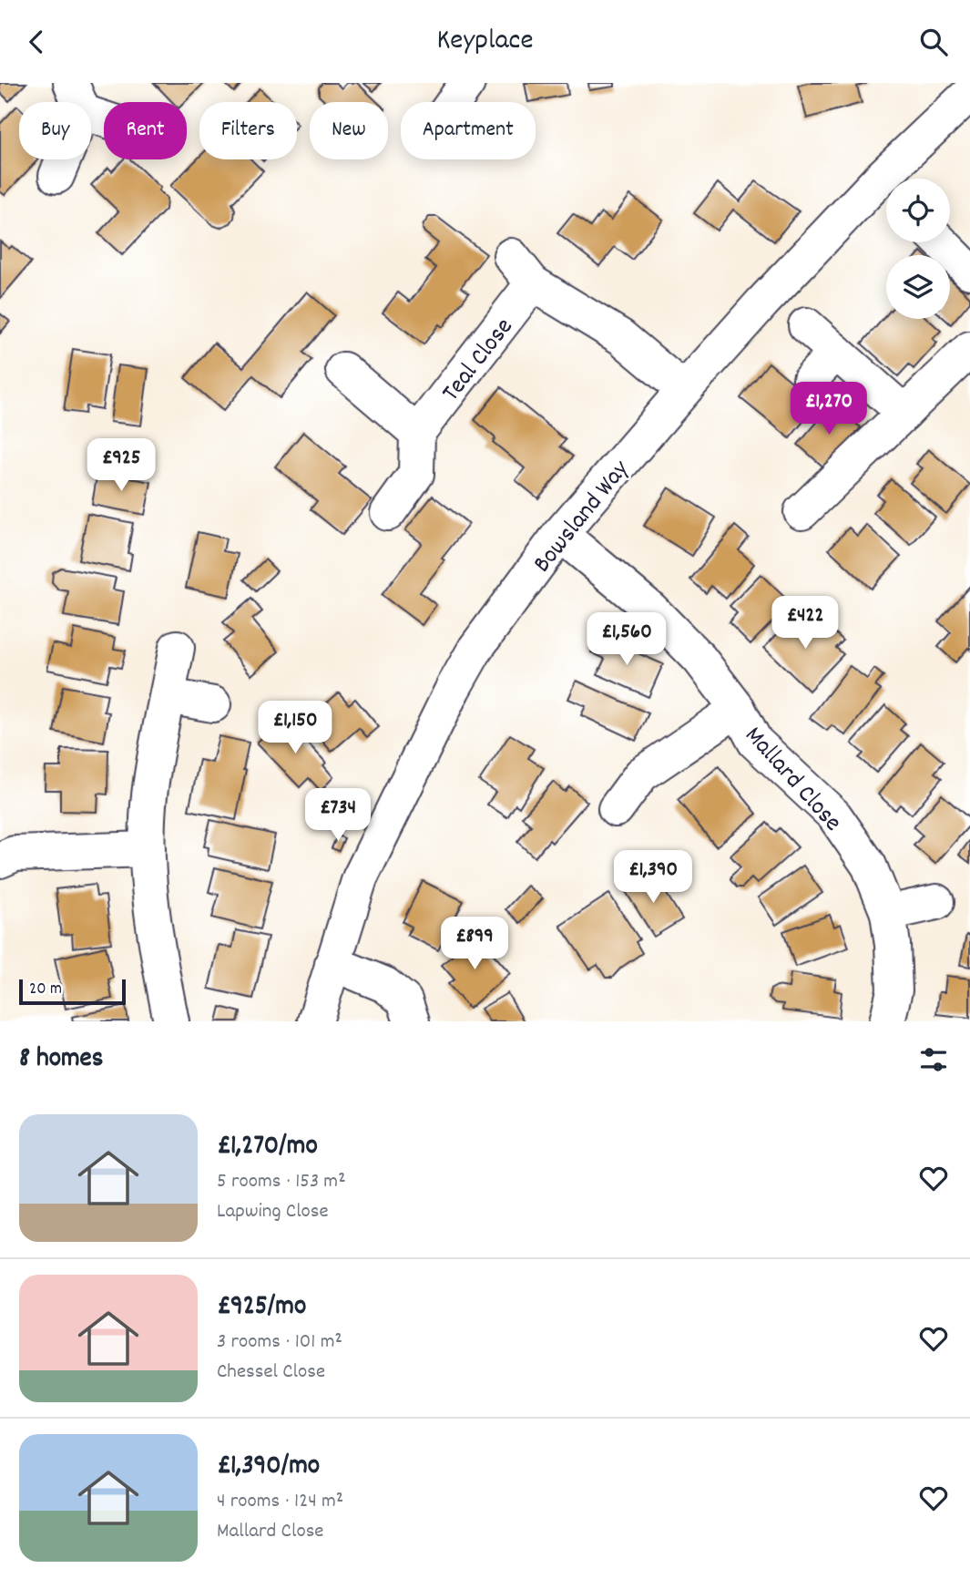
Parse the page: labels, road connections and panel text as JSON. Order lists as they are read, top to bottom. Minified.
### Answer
{"streets":{"street":["Teal Close","Bowsland Way","Mallard Close"]},"crossings":[["Bowsland Way","Mallard Close"]],"scale_bar":"20 m","page":{"header":"Keyplace","chip":["Buy","Rent","Filters","New","Apartment"],"price":["£1,270","£925","£422","£1,560","£1,150","£734","£1,390","£899"],"scale":"20 m","heading":"8 homes","list":[{"name":"£1,270/mo","note":"5 rooms · 153 m² · Lapwing Close"},{"name":"£925/mo","note":"3 rooms · 101 m² · Chessel Close"},{"name":"£1,390/mo","note":"4 rooms · 124 m² · Mallard Close"}]}}
